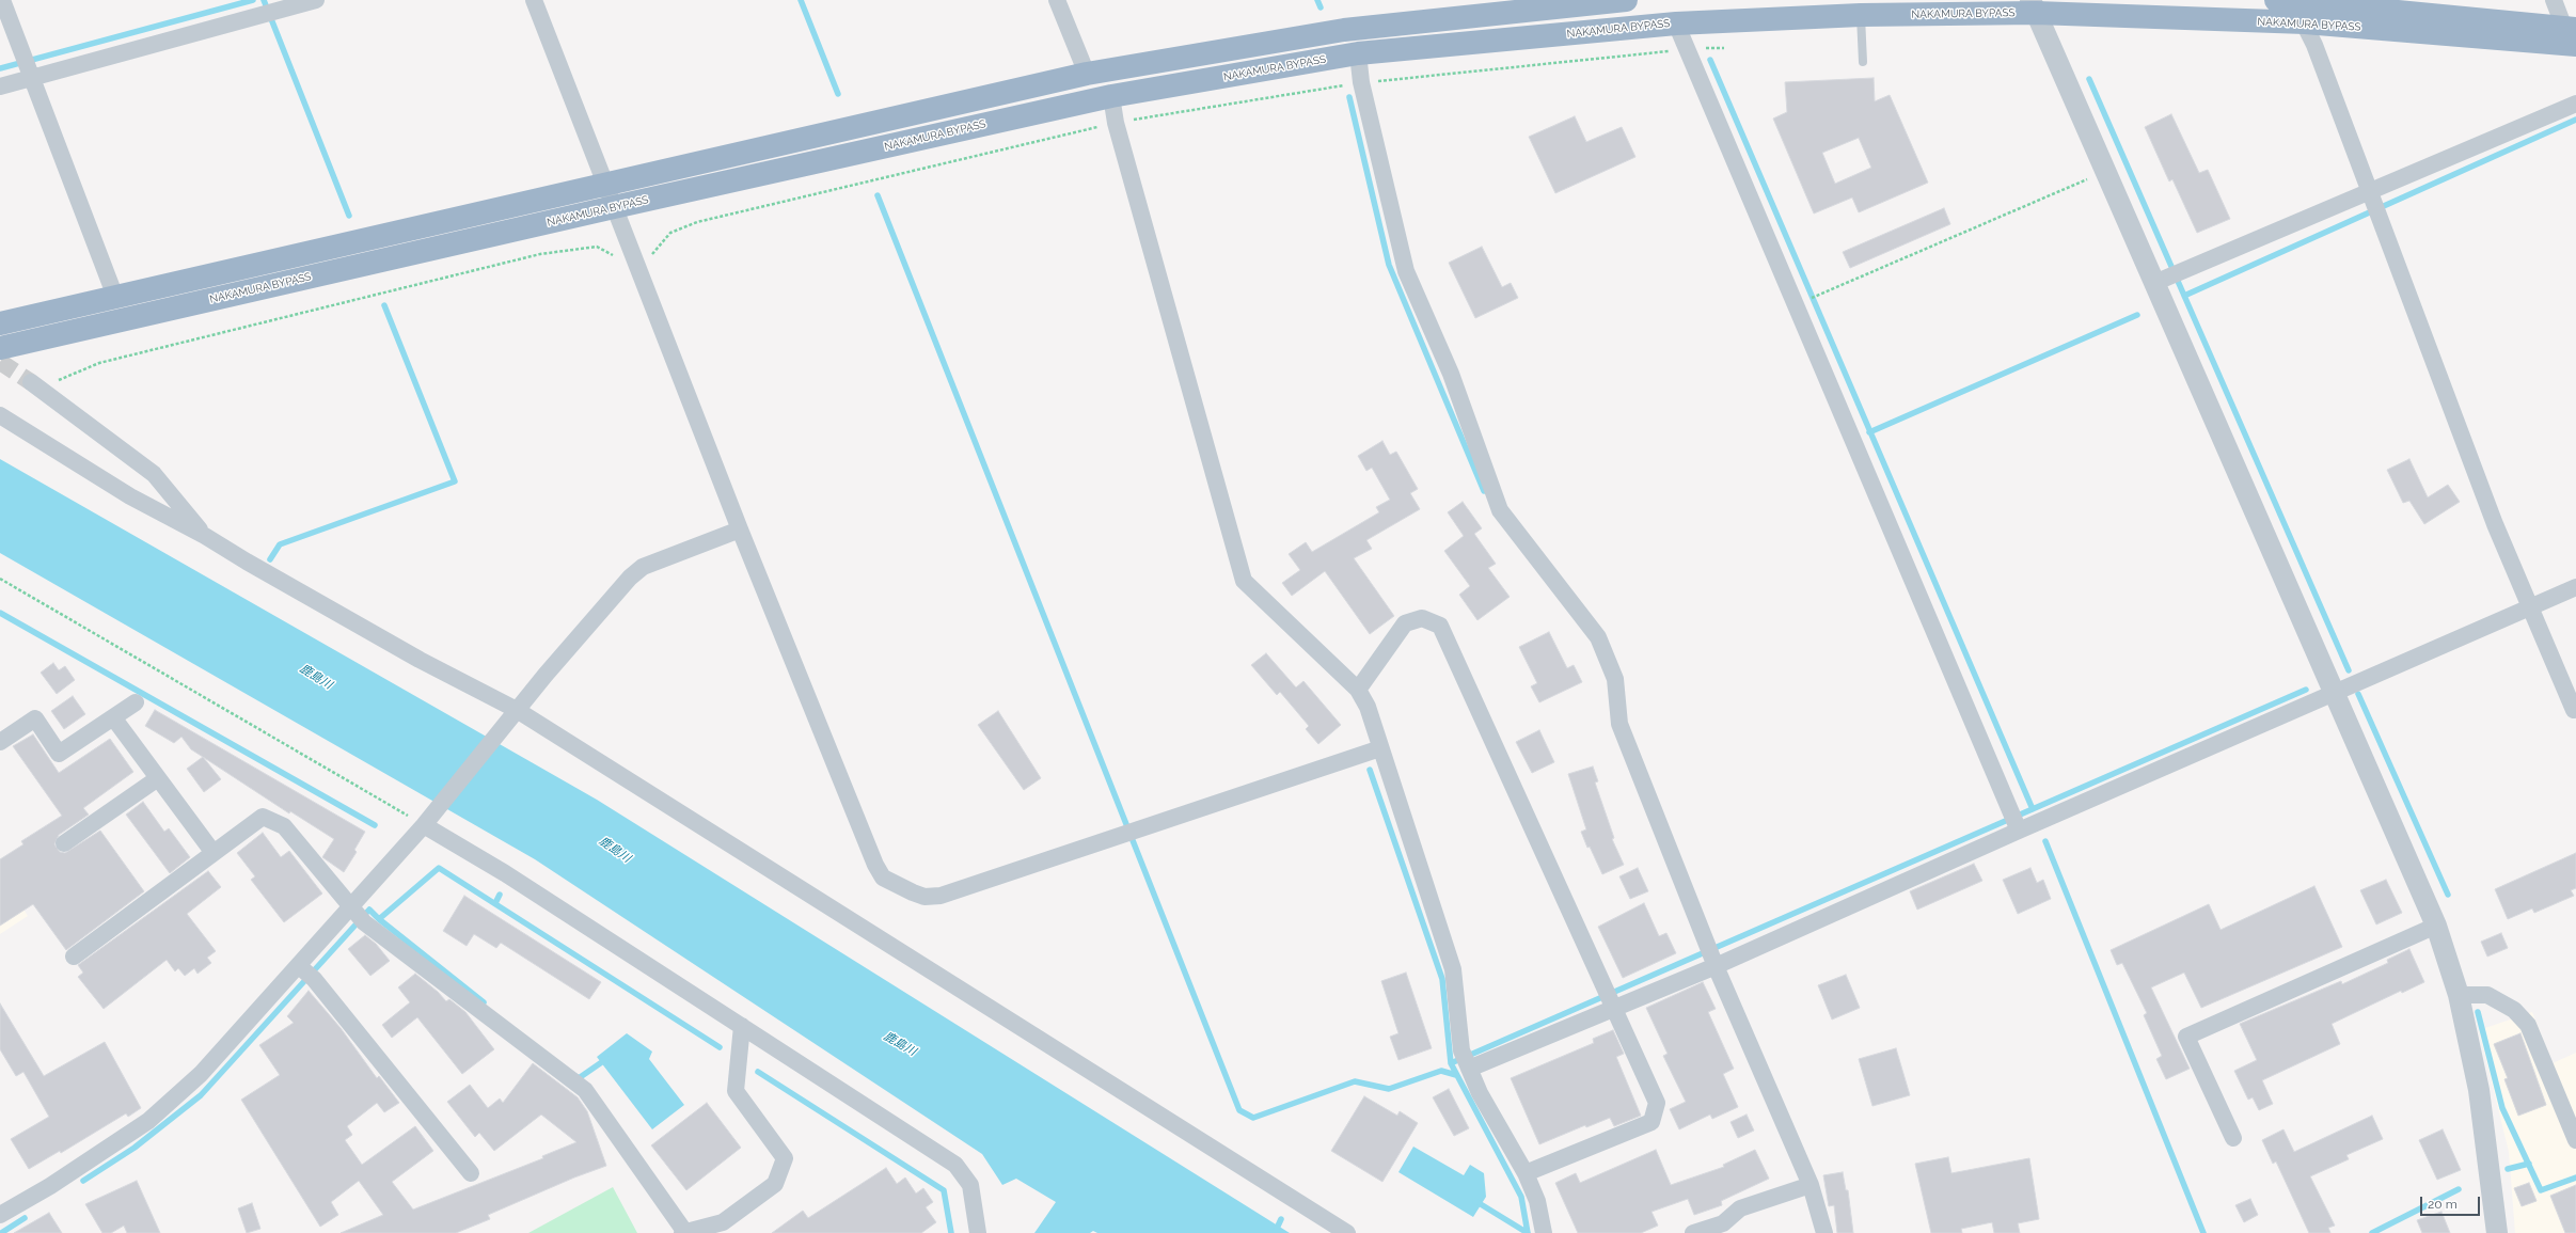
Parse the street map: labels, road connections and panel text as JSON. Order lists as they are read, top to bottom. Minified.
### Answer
{"streets":{"highway":["NAKAMURA BYPASS"]},"water":["鹿島川"],"scale_bar":"20 m"}
